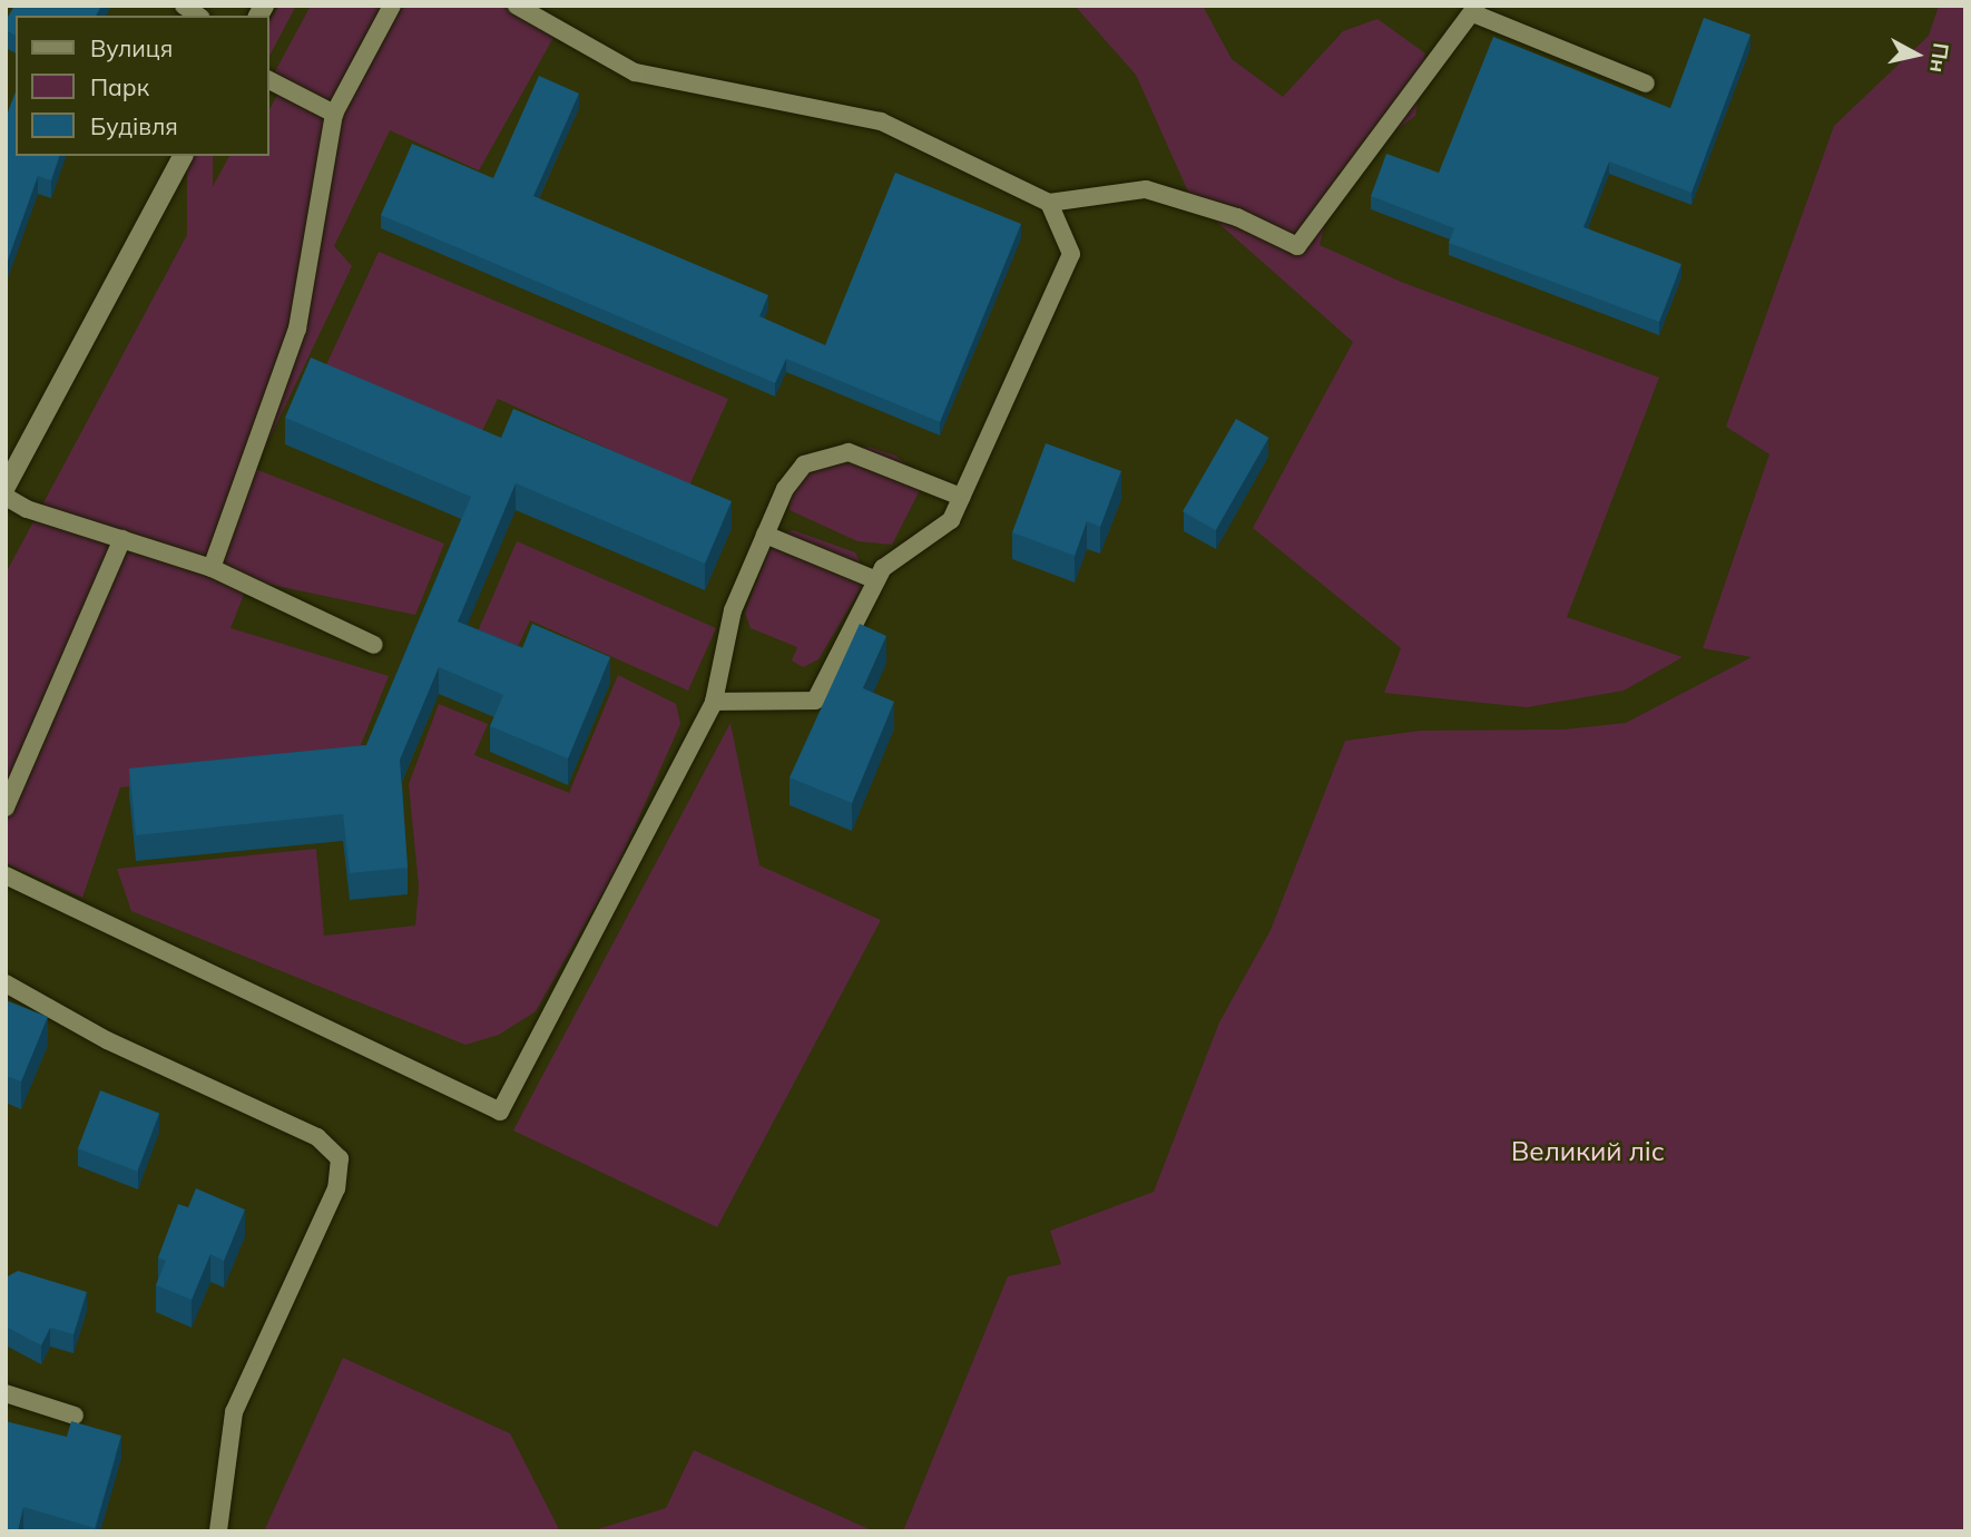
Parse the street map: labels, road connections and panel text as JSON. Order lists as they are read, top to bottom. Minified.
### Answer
{"parks":["Великий ліс"],"legend":["Вулиця","Парк","Будівля"],"north":"right"}
